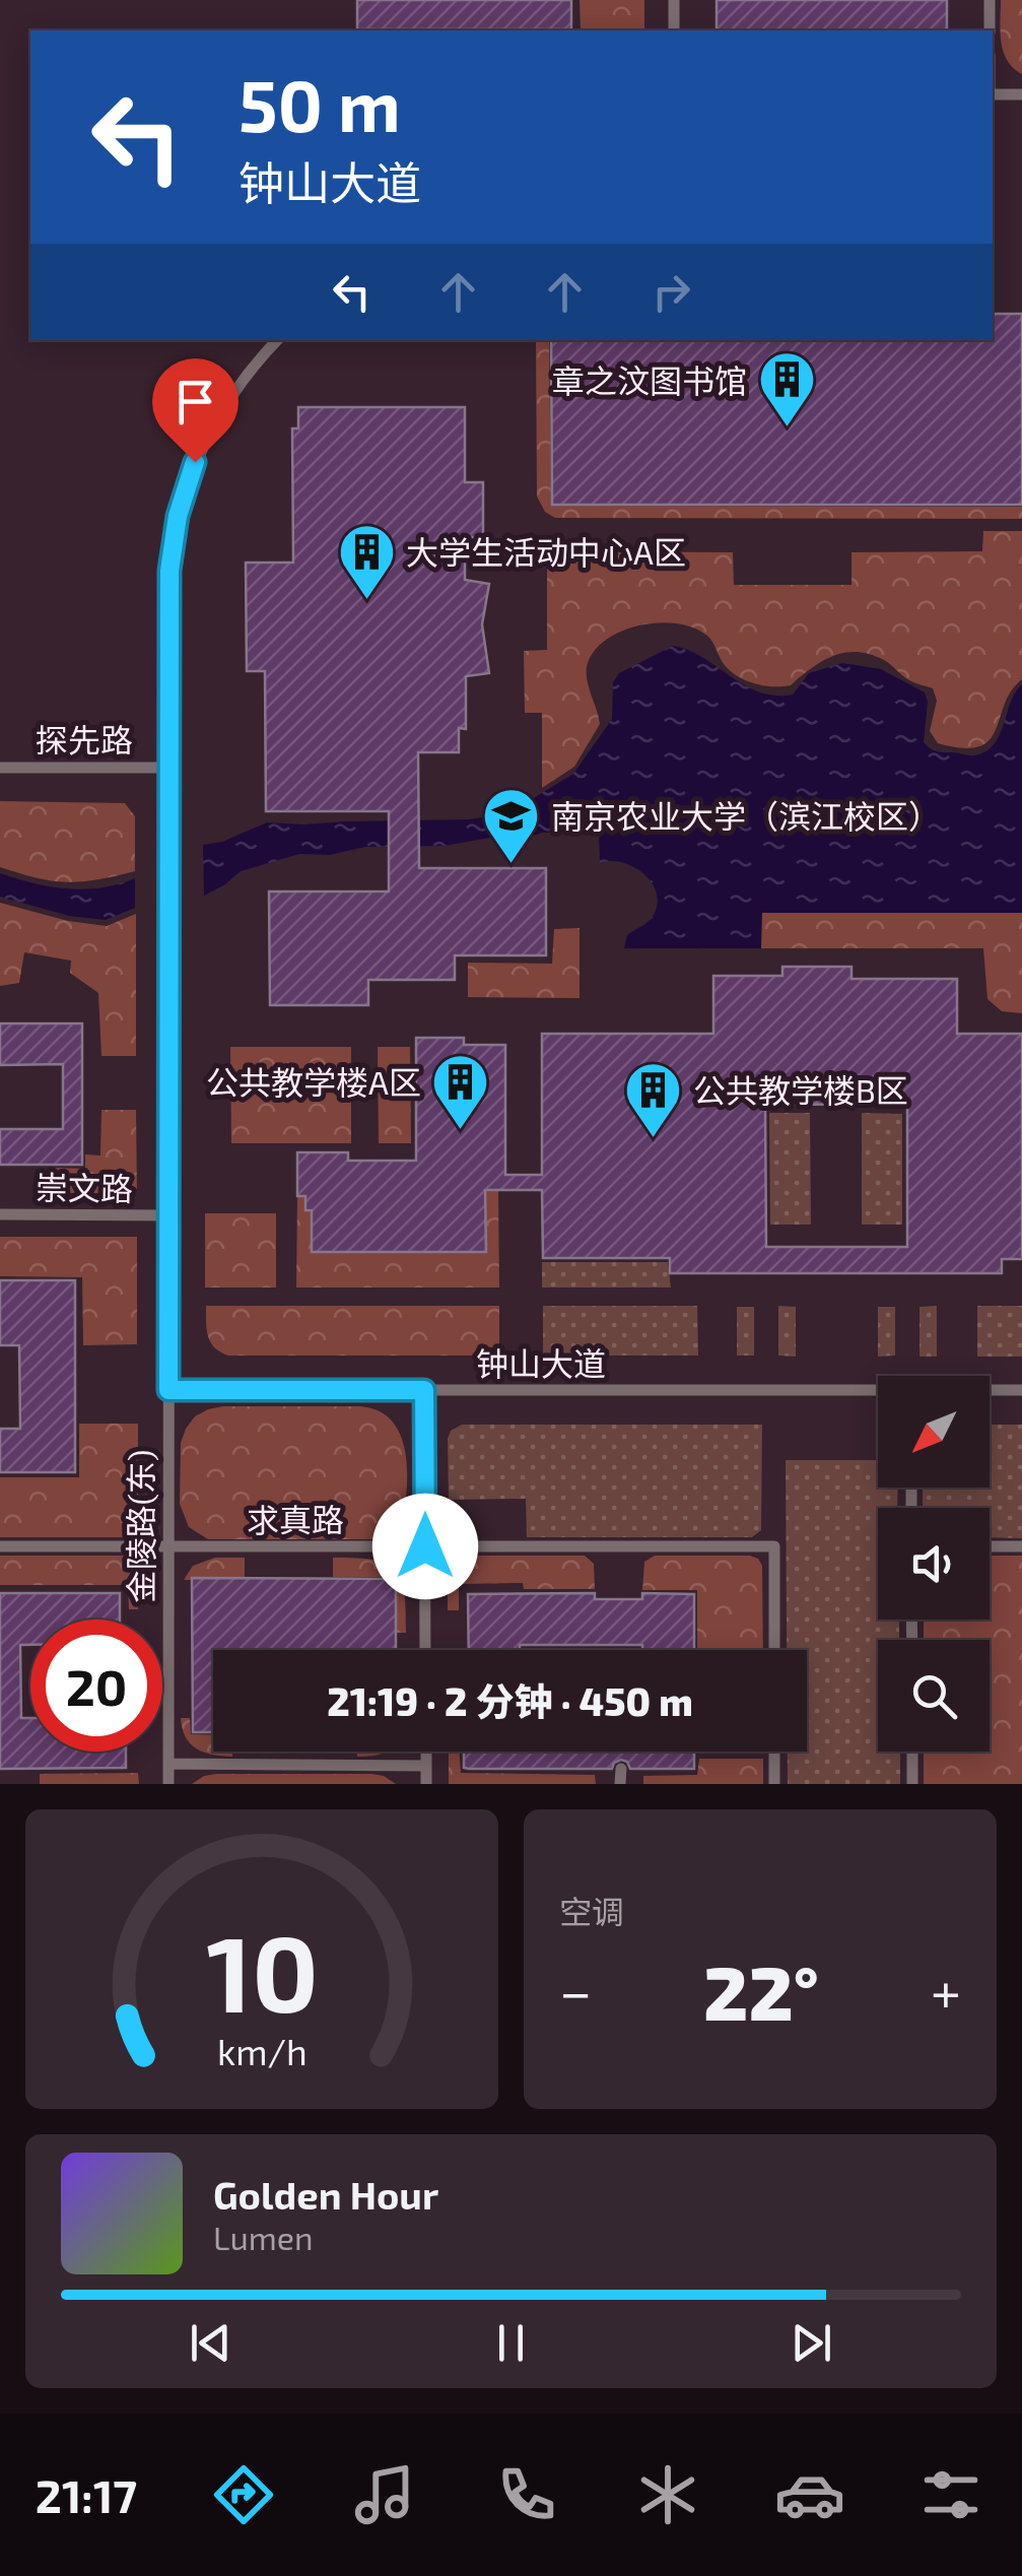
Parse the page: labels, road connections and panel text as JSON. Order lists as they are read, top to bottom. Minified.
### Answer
{"streets":{"lane":["探先路","崇文路","钟山大道","求真路","金陵路(东)"]},"crossings":[["钟山大道","金陵路(东)"],["求真路","金陵路(东)"]],"places":{"building":["章之汶图书馆","大学生活动中心A区","公共教学楼A区","公共教学楼B区"],"school or university":["南京农业大学（滨江校区）"]},"north":"bottom left","page":{"turn":["50 m","钟山大道"],"limit":"20","trip":"21:19 · 2 分钟 · 450 m","tile":"空调","heat":["−","22°","+"],"song":["Golden Hour","Lumen"],"tabs":"21:17","gauge":["10","km/h"]}}
